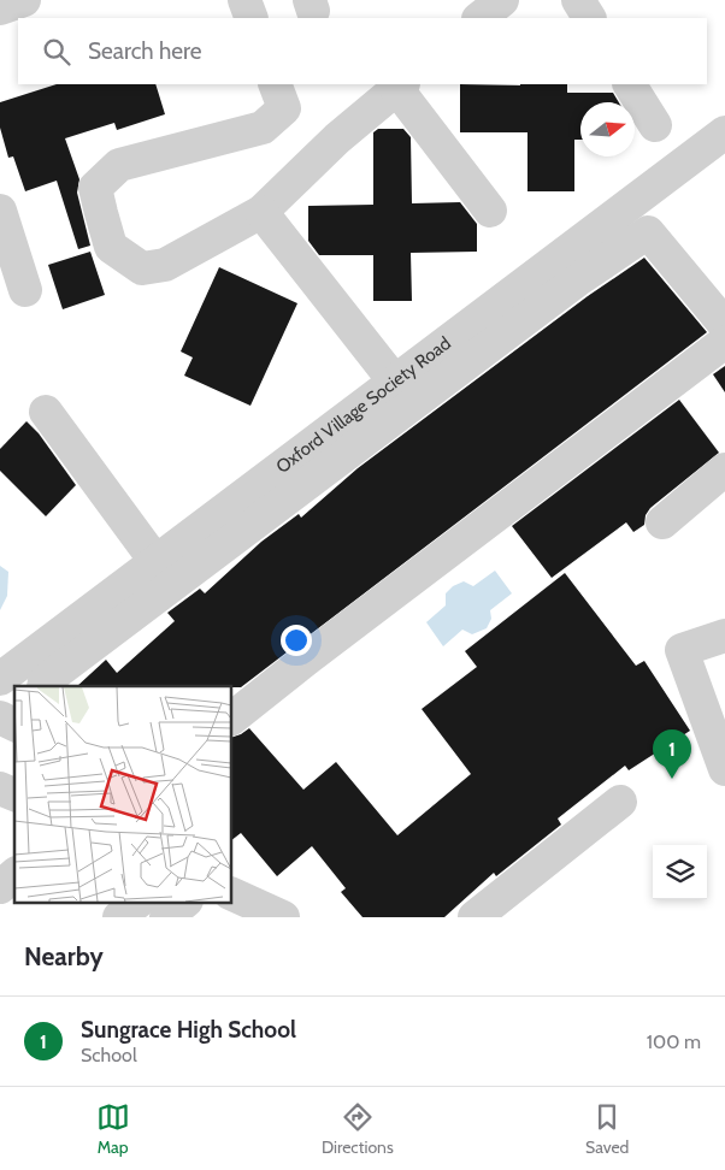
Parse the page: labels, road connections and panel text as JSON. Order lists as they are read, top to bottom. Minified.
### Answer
{"streets":{"street":["Oxford Village Society Road"]},"north":"right","page":{"search":"Search here","pins":"1","heading":"Nearby","list":[{"mark":"1","name":"Sungrace High School","note":"School","value":"100 m"}],"nav":["Map","Directions","Saved"]}}
